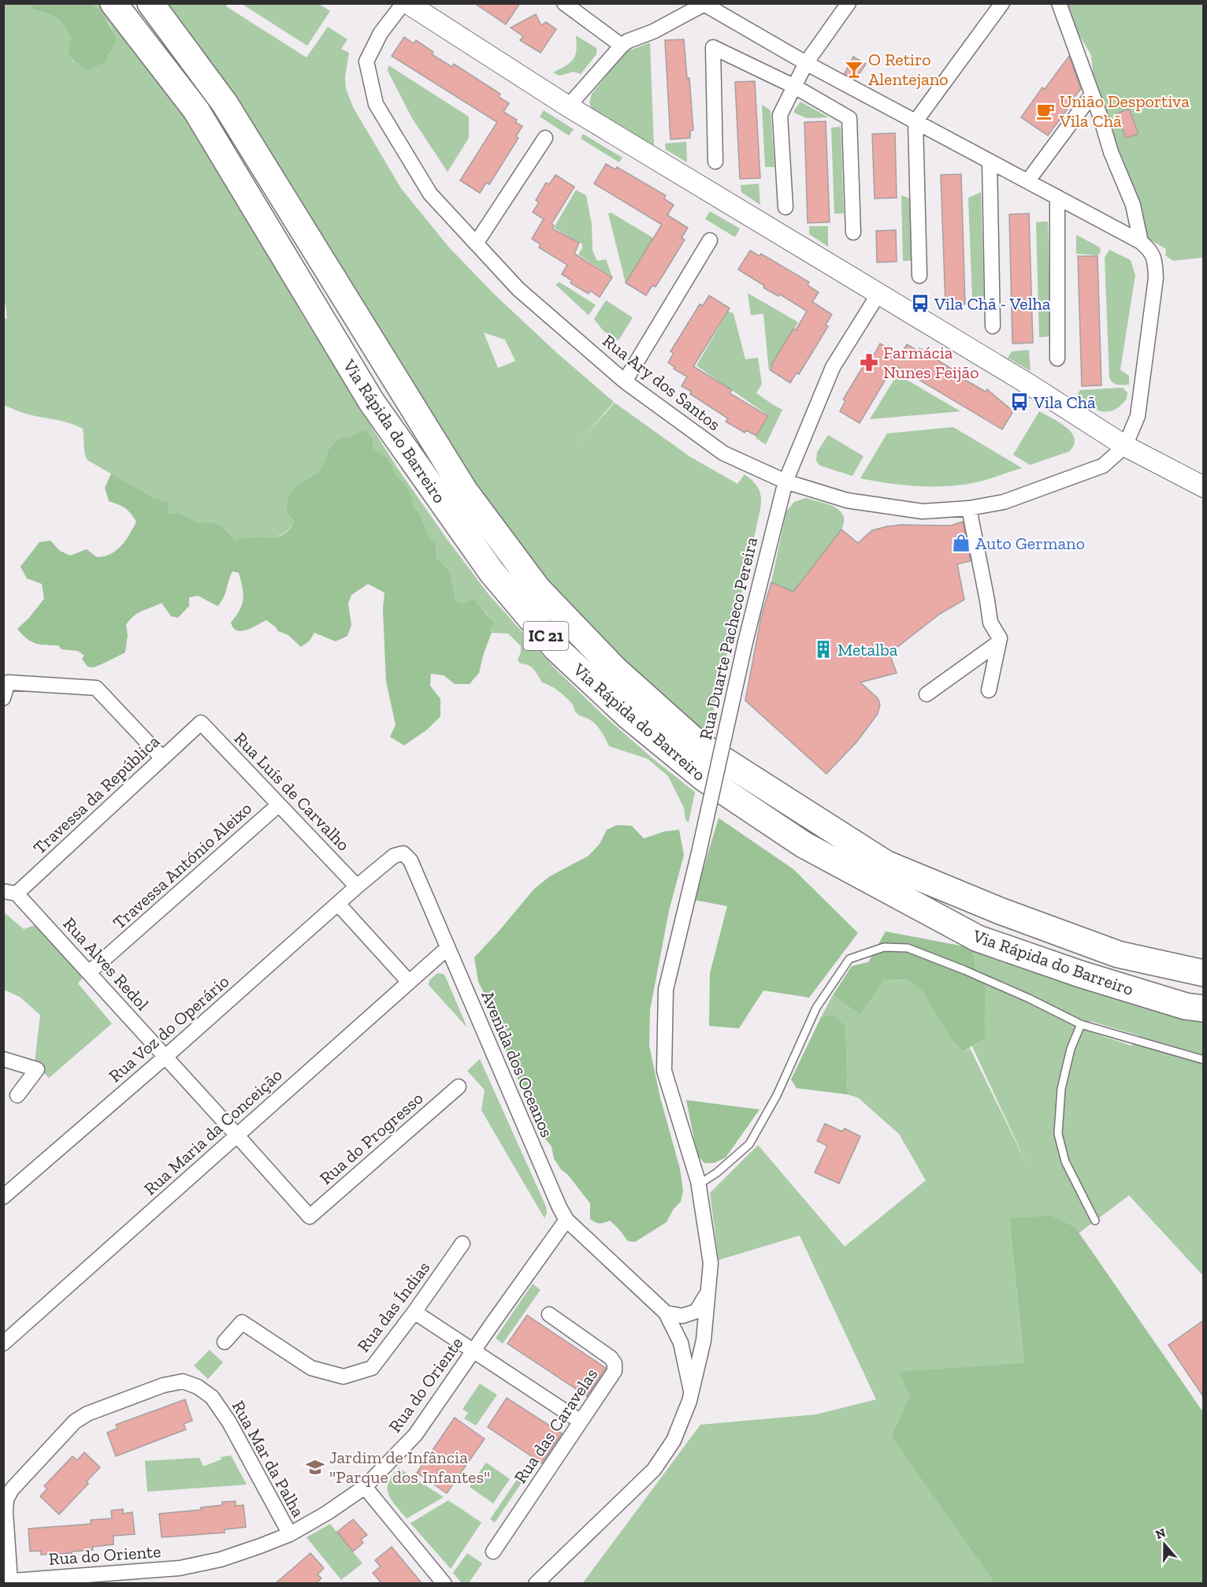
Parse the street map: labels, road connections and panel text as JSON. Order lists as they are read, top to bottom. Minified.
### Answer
{"streets":{"highway":["Via Rápida do Barreiro","IC 21"],"street":["Rua Ary dos Santos","Rua Duarte Pacheco Pereira","Rua Luís de Carvalho","Travessa da República","Travessa António Aleixo","Rua Alves Redol","Rua Voz do Operário","Avenida dos Oceanos","Rua Maria da Conceição","Rua do Progresso","Rua das Índias","Rua do Oriente","Rua das Caravelas","Rua Mar da Palha"]},"crossings":[["Rua Ary dos Santos","Rua Duarte Pacheco Pereira"],["Rua Duarte Pacheco Pereira","Avenida dos Oceanos"],["Rua Luís de Carvalho","Travessa da República"],["Rua Luís de Carvalho","Travessa António Aleixo"],["Rua Luís de Carvalho","Rua Voz do Operário"],["Rua Luís de Carvalho","Avenida dos Oceanos"],["Travessa da República","Rua Alves Redol"],["Travessa António Aleixo","Rua Alves Redol"],["Rua Alves Redol","Rua Voz do Operário"],["Rua Alves Redol","Rua Maria da Conceição"],["Rua Alves Redol","Rua do Progresso"],["Rua Voz do Operário","Avenida dos Oceanos"],["Avenida dos Oceanos","Rua Maria da Conceição"],["Avenida dos Oceanos","Rua do Oriente"],["Rua do Oriente","Rua Mar da Palha"]],"places":{"bar":["O Retiro Alentejano"],"cafe":["União Desportiva Vila Chã"],"bus stop":["Vila Chã - Velha","Vila Chã"],"pharmacy":["Farmácia Nunes Feijão"],"shop":["Auto Germano"],"building":["Metalba"],"school or university":["Jardim de Infância \"Parque dos Infantes\""]},"north":"top"}
